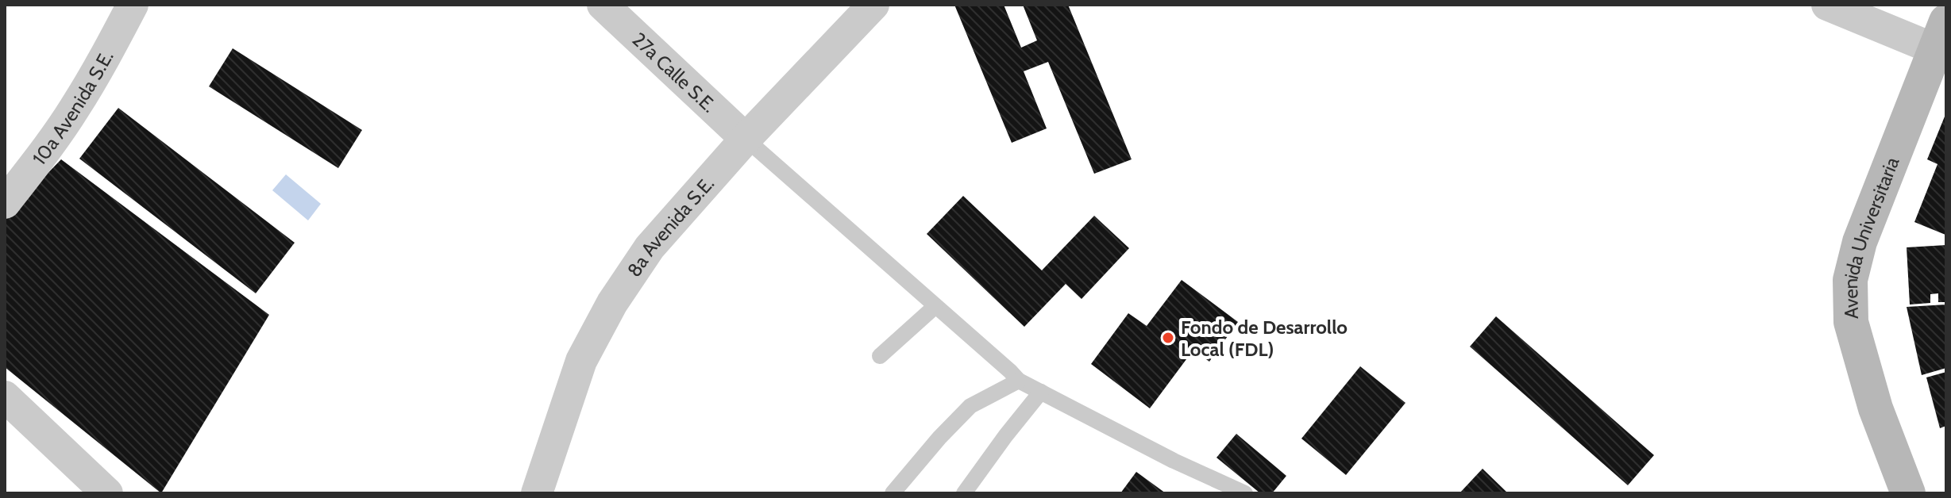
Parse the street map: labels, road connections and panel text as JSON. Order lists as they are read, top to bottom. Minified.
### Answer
{"streets":{"street":["27a Calle S.E.","10a Avenida S.E.","8a Avenida S.E.","Avenida Universitaria"]},"crossings":[["27a Calle S.E.","8a Avenida S.E."]],"places":["Fondo de Desarrollo Local (FDL)"]}
